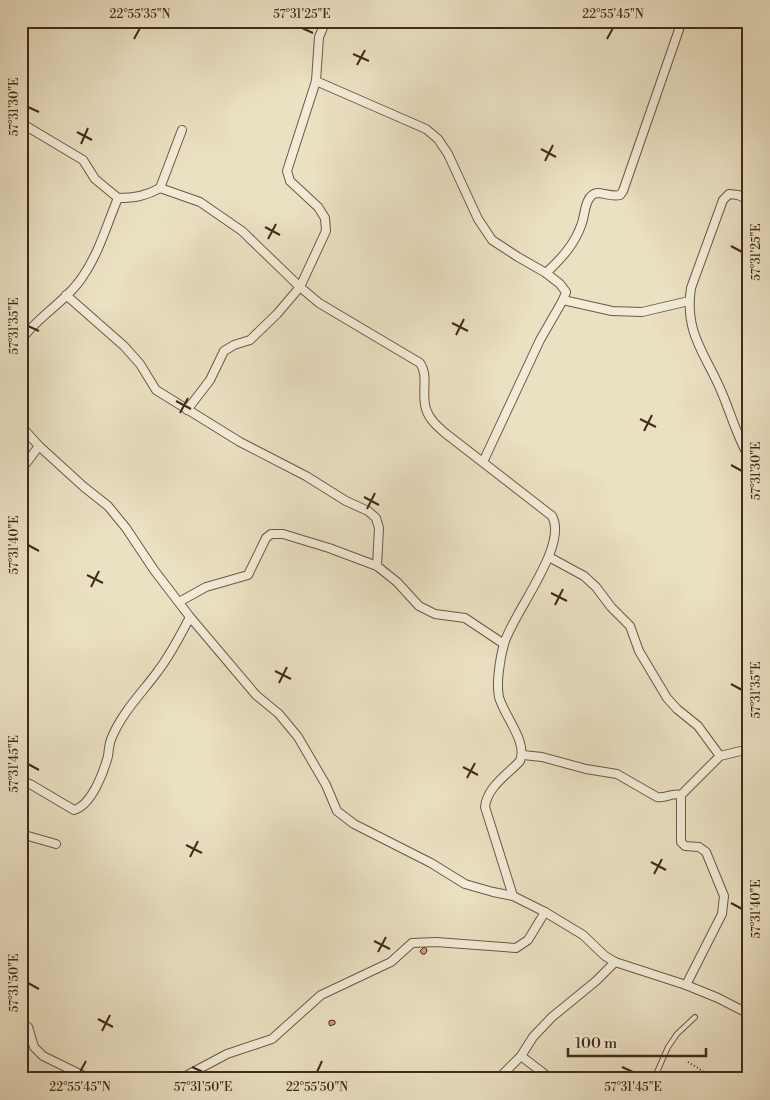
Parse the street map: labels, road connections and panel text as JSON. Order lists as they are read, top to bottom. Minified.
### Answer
{"scale_bar":"100 m","coordinates":["22°55'35\"N","57°31'25\"E","22°55'45\"N","57°31'30\"E","57°31'35\"E","57°31'40\"E","57°31'45\"E","57°31'50\"E","22°55'50\"N"]}
